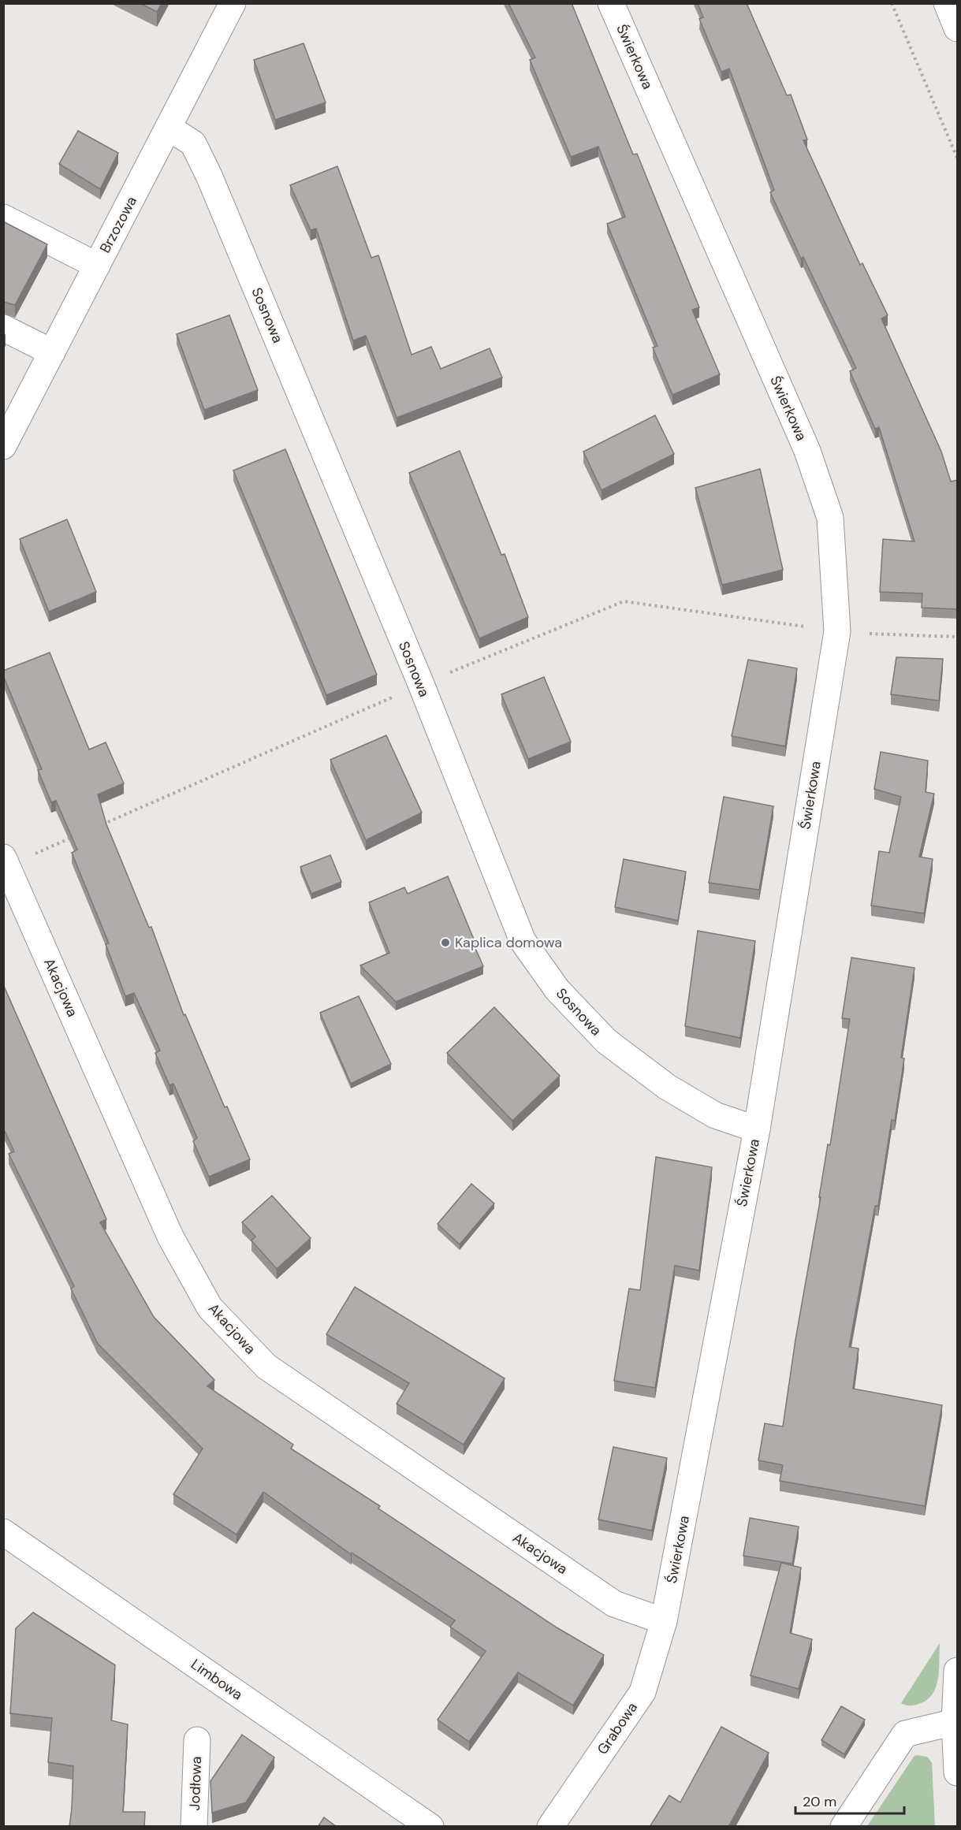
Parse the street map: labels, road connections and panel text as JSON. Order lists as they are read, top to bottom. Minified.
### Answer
{"streets":{"street":["Świerkowa","Brzozowa","Sosnowa","Akacjowa","Limbowa","Grabowa","Jodłowa"]},"crossings":[["Świerkowa","Sosnowa"],["Świerkowa","Akacjowa"],["Świerkowa","Grabowa"],["Brzozowa","Sosnowa"],["Akacjowa","Grabowa"]],"places":["Kaplica domowa"],"scale_bar":"20 m"}
